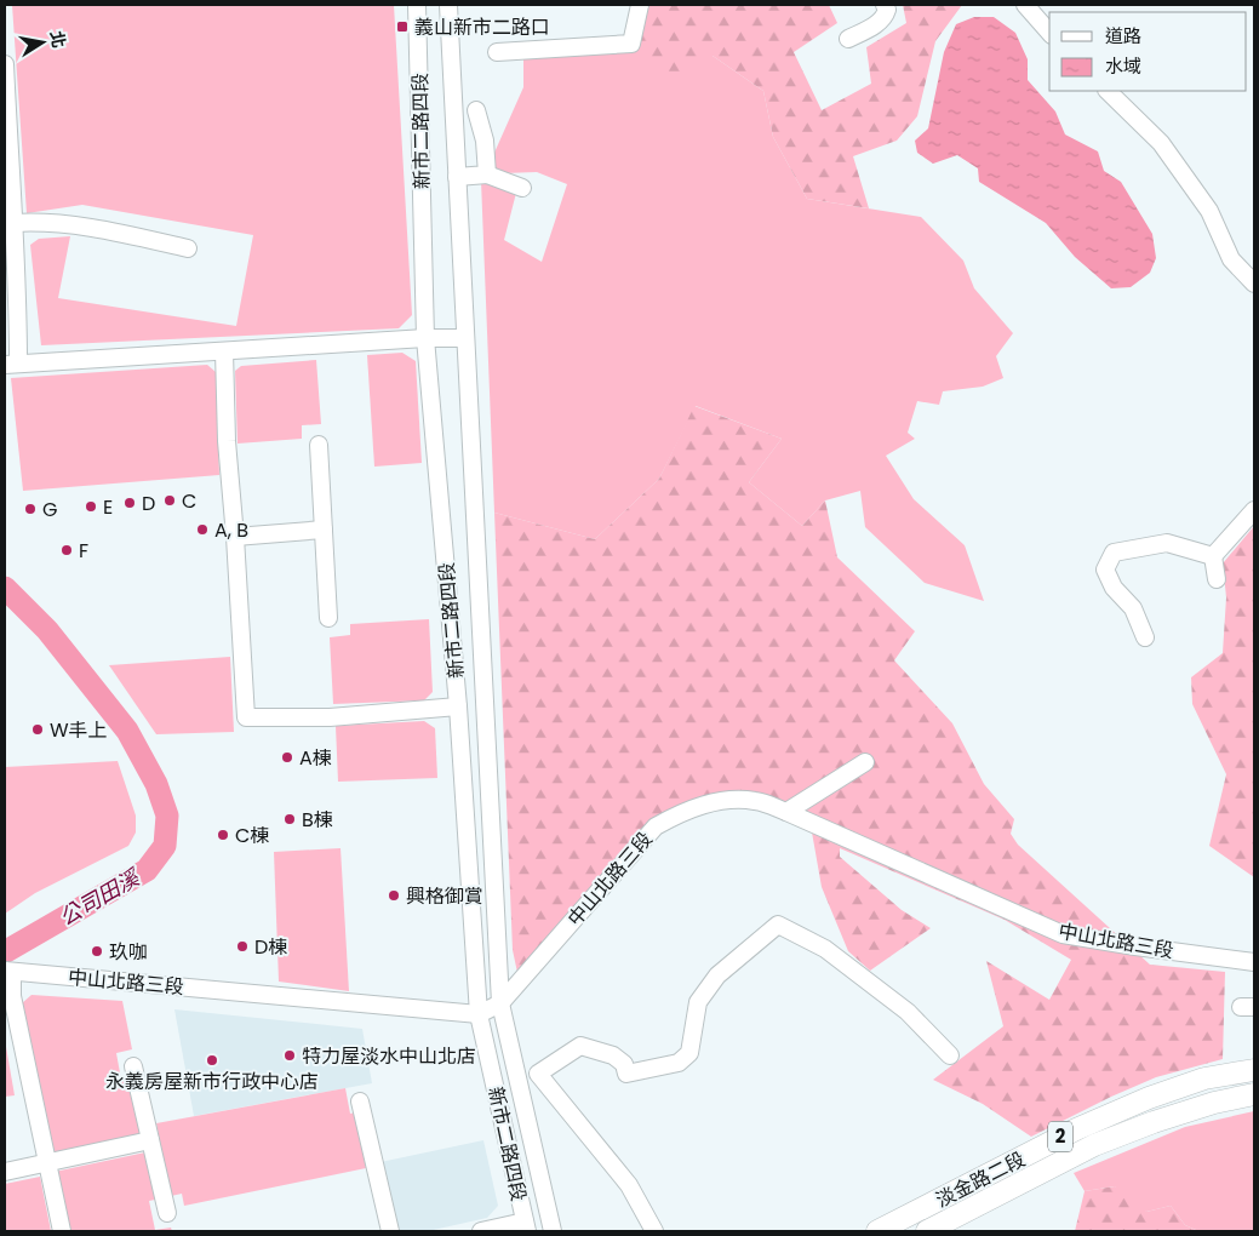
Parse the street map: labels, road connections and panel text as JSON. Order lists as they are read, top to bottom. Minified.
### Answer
{"streets":{"main road":["2","淡金路二段"],"street":["新市二路四段","中山北路三段"]},"crossings":[["新市二路四段","中山北路三段"]],"water":["公司田溪"],"places":{"transit":["義山新市二路口"],"other":["C","D","E","G","A, B","F","W丰上","A棟","B棟","C棟","興格御賞","D棟","玖咖","特力屋淡水中山北店","永義房屋新市行政中心店"]},"legend":["道路","水域"],"north":"right"}
